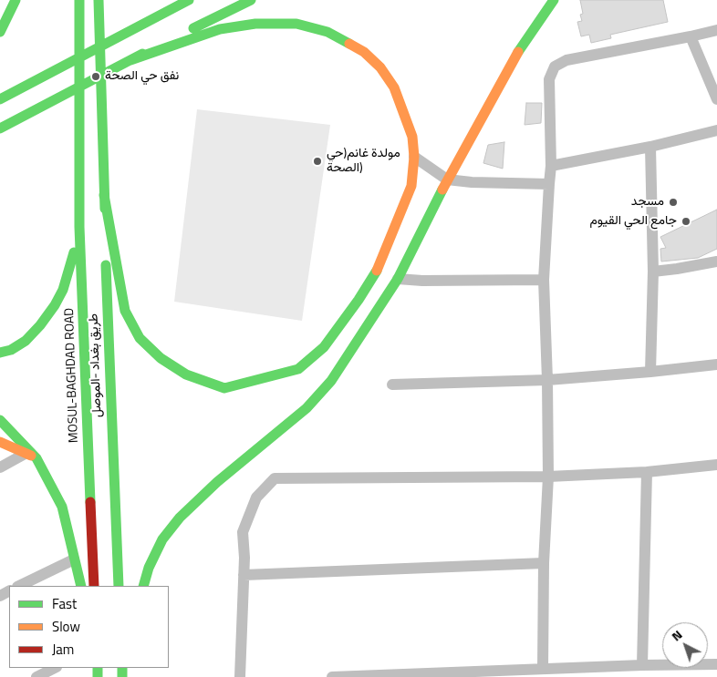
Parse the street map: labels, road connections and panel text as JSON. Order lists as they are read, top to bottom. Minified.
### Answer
{"streets":{"main road":["طريق بغداد -الموصل","MOSUL-BAGHDAD ROAD"]},"places":["نفق حي الصحة","مولدة غانم(حي الصحة)","مسجد","جامع الحي القيوم"],"legend":["Fast","Slow","Jam"],"north":"top left"}
